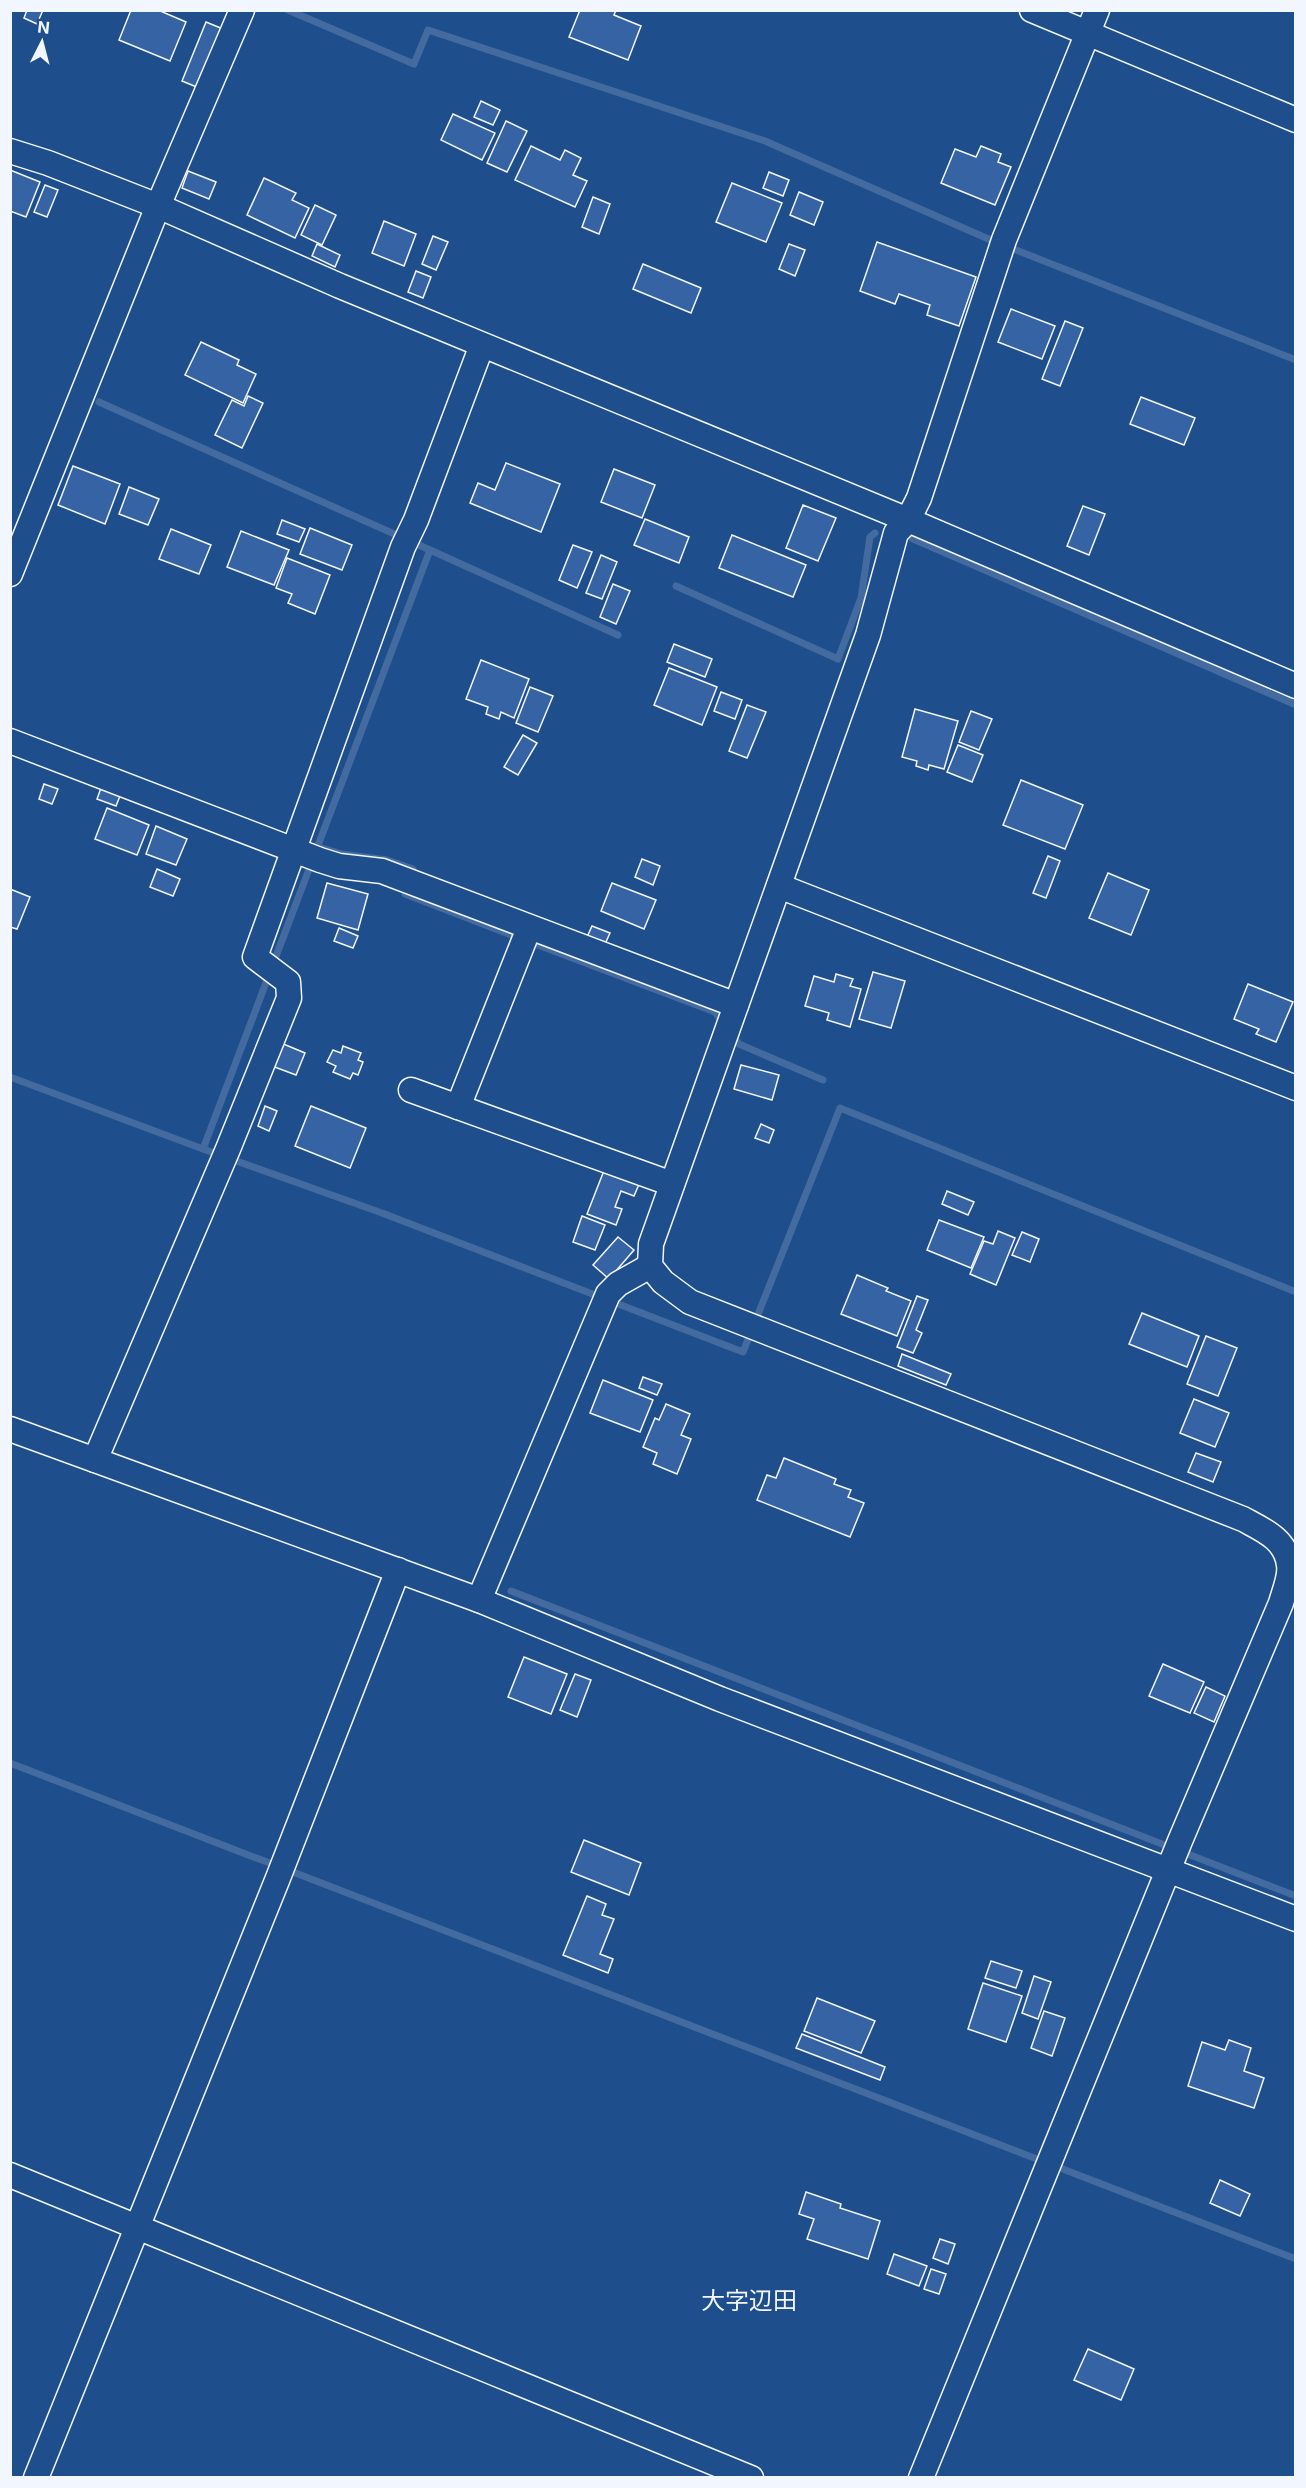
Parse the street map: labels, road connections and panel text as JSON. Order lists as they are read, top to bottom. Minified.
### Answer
{"districts":["大字辺田"],"north":"top"}
